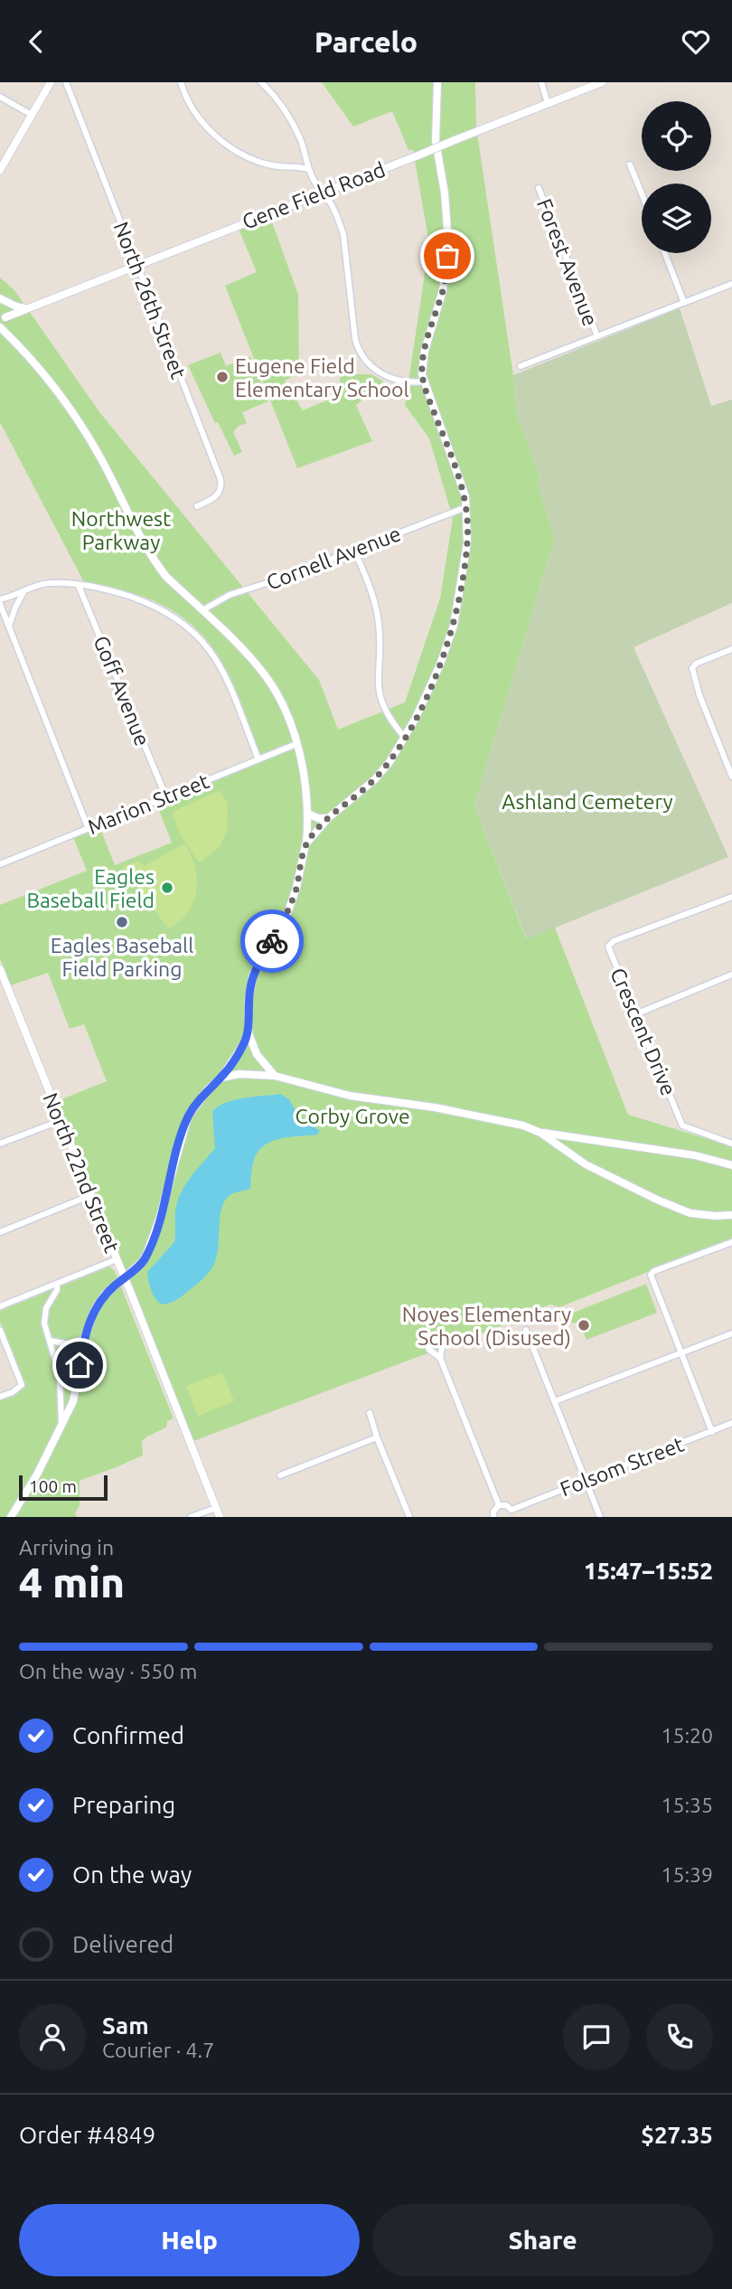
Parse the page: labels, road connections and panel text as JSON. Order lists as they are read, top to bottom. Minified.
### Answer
{"streets":{"street":["Gene Field Road","Forest Avenue","North 26th Street","Cornell Avenue","Goff Avenue","Marion Street","Crescent Drive","North 22nd Street","Folsom Street"]},"crossings":[["Gene Field Road","North 26th Street"],["Goff Avenue","Marion Street"]],"parks":["Northwest Parkway","Ashland Cemetery","Corby Grove"],"places":["Eugene Field Elementary School","Eagles Baseball Field","Eagles Baseball Field Parking","Noyes Elementary School (Disused)"],"scale_bar":"100 m","page":{"header":"Parcelo","scale":"100 m","heading":["4 min","Arriving in","15:47–15:52"],"panel":["Sam","Courier · 4.7","Order #4849","$27.35"],"bar":"On the way · 550 m","list":[["Confirmed","15:20"],["Preparing","15:35"],["On the way","15:39"],"Delivered"],"buttons":["Help","Share"]}}
